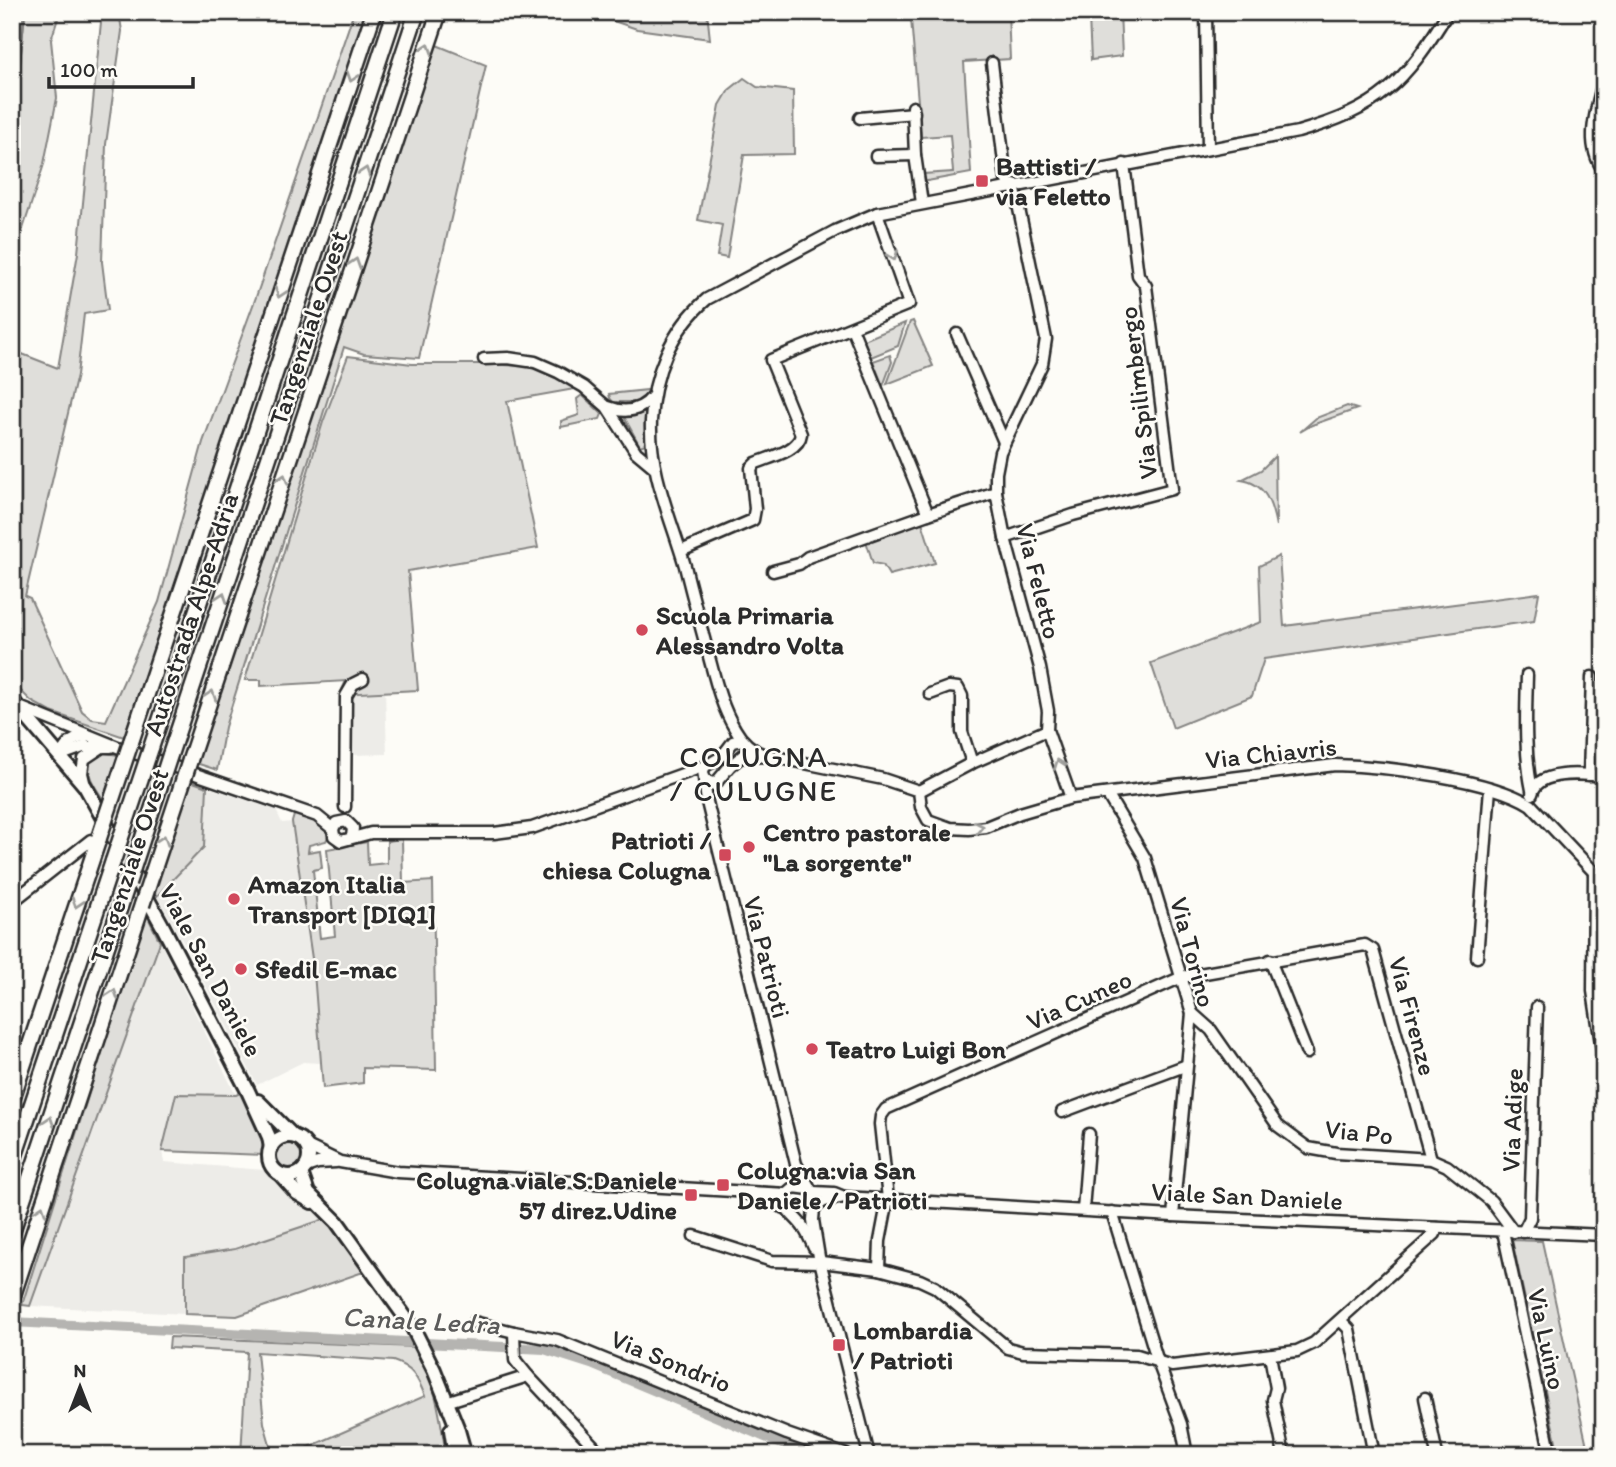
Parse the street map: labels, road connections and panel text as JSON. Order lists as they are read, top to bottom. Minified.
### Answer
{"streets":{"highway":["Tangenziale Ovest","Autostrada Alpe-Adria"],"main road":["Viale San Daniele"],"street":["Via Spilimbergo","Via Feletto","Via Chiavris","Via Torino","Via Patrioti","Via Cuneo","Via Firenze","Via Adige","Via Po","Via Luino","Via Sondrio"]},"crossings":[["Via Spilimbergo","Via Feletto"],["Via Feletto","Via Chiavris"],["Via Chiavris","Via Torino"],["Via Torino","Viale San Daniele"],["Via Torino","Via Cuneo"],["Via Torino","Via Firenze"],["Via Torino","Via Po"],["Via Patrioti","Viale San Daniele"],["Viale San Daniele","Via Cuneo"],["Viale San Daniele","Via Adige"],["Viale San Daniele","Via Po"],["Viale San Daniele","Via Luino"],["Via Cuneo","Via Firenze"],["Via Firenze","Via Po"],["Via Adige","Via Po"]],"districts":["COLUGNA / CULUGNE"],"water":["Canale Ledra"],"places":{"transit":["Battisti / via Feletto","Patrioti / chiesa Colugna","Colugna:via San Daniele / Patrioti","Colugna viale S.Daniele 57 direz.Udine","Lombardia / Patrioti"],"other":["Scuola Primaria Alessandro Volta","Centro pastorale \"La sorgente\"","Amazon Italia Transport [DIQ1]","Sfedil E-mac","Teatro Luigi Bon"]},"scale_bar":"100 m","north":"top"}
